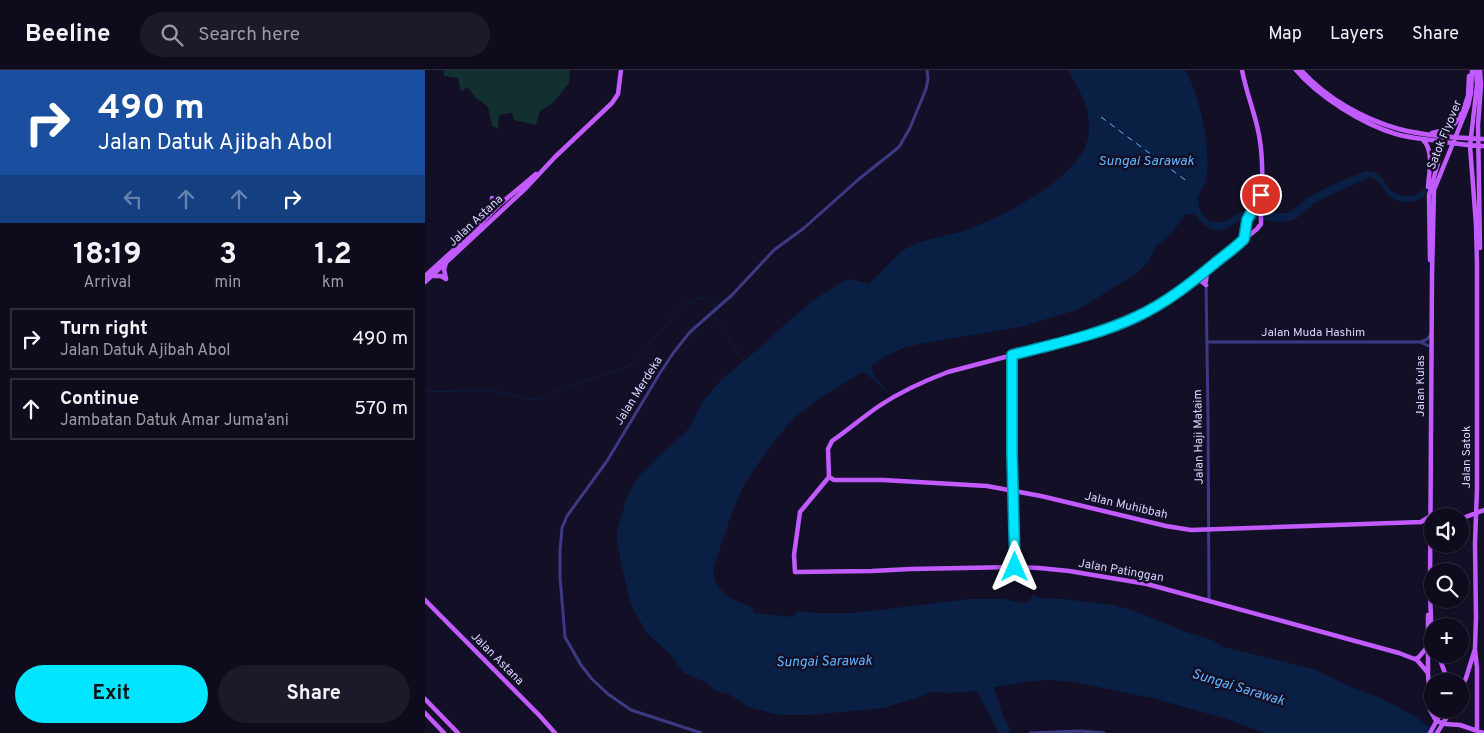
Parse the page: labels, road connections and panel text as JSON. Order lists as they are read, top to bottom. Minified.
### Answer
{"streets":{"main road":["Satok Flyover","Jalan Astana","Jalan Kulas","Jalan Satok","Jalan Muhibbah","Jalan Patinggan"],"street":["Jalan Muda Hashim","Jalan Merdeka","Jalan Haji Mataim"]},"crossings":[["Satok Flyover","Jalan Kulas"],["Jalan Muda Hashim","Jalan Haji Mataim"],["Jalan Kulas","Jalan Satok"],["Jalan Kulas","Jalan Patinggan"],["Jalan Haji Mataim","Jalan Muhibbah"],["Jalan Haji Mataim","Jalan Patinggan"],["Jalan Muhibbah","Jalan Patinggan"]],"water":["Sungai Sarawak"],"page":{"header":"Beeline","search":"Search here","nav":["Map","Layers","Share"],"turn":["490 m","Jalan Datuk Ajibah Abol"],"eta":["18:19","Arrival","3","min","1.2","km"],"list":[{"name":"Turn right","note":"Jalan Datuk Ajibah Abol","value":"490 m"},{"name":"Continue","note":"Jambatan Datuk Amar Juma'ani","value":"570 m"}],"map_buttons":["+","−"],"buttons":["Exit","Share"]}}
